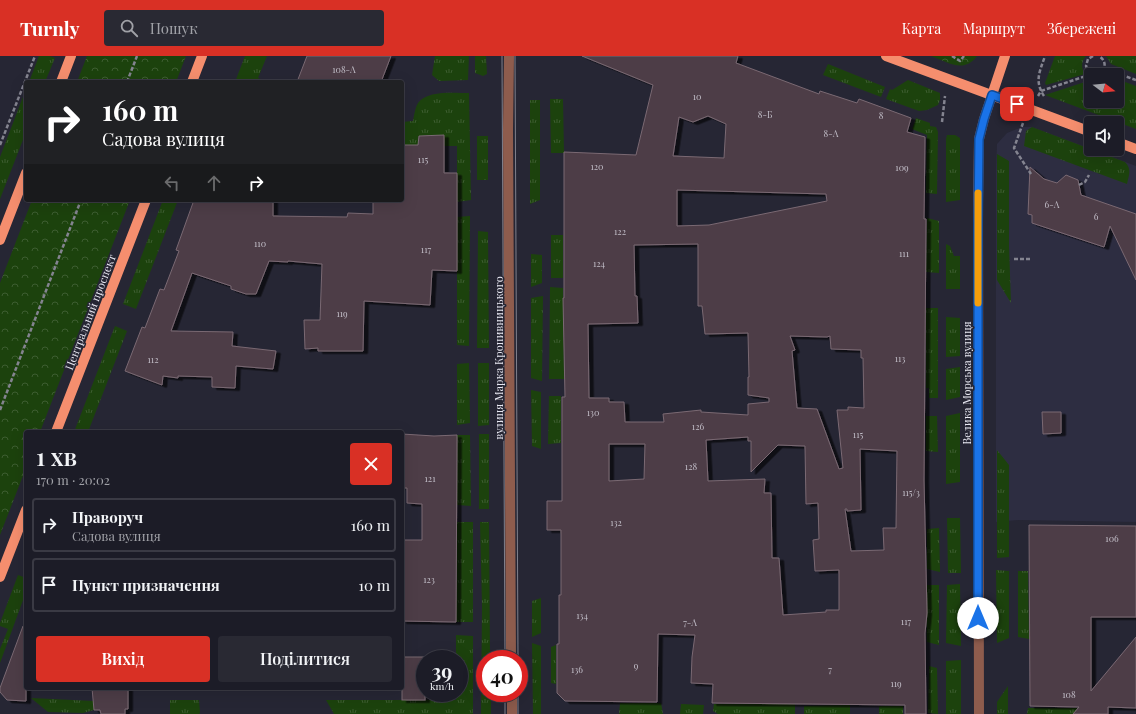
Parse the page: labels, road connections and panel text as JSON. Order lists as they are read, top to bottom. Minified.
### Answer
{"streets":{"main road":["Центральний проспект","Велика Морська вулиця"],"street":["вулиця Марка Кропивницького"]},"house_numbers":["108-А","10","8-Б","8","8-А","115","120","109","6-А","6","122","110","117","111","124","119","113","112","130","126","115","128","121","115/3","132","106","123","134","117","7-А","9","136","7","119","108"],"north":"right","page":{"header":"Turnly","search":"Пошук","nav":["Карта","Маршрут","Збережені"],"turn":["160 m","Садова вулиця"],"heading":["1 хв","170 m · 20:02"],"list":[{"name":"Праворуч","note":"Садова вулиця","value":"160 m"},{"name":"Пункт призначення","value":"10 m"}],"buttons":["Вихід","Поділитися"],"speed":"39 km/h","limit":"40"}}
